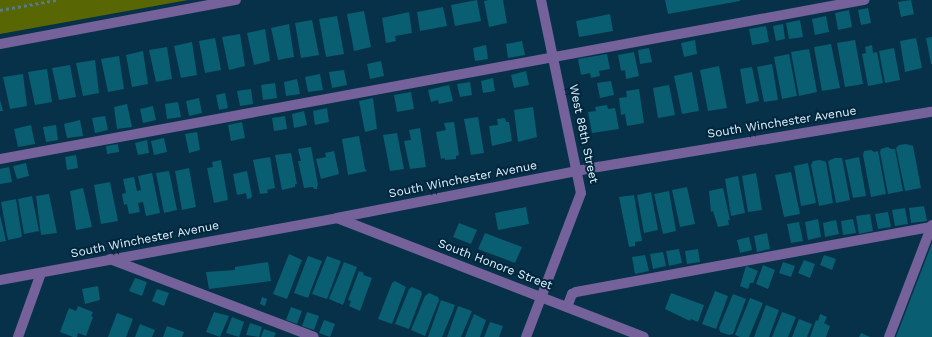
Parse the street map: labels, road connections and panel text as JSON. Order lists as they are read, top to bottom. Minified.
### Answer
{"streets":{"street":["South Winchester Avenue","West 88th Street","South Honore Street"]},"crossings":[["South Winchester Avenue","West 88th Street"],["South Winchester Avenue","South Honore Street"],["West 88th Street","South Honore Street"]]}
